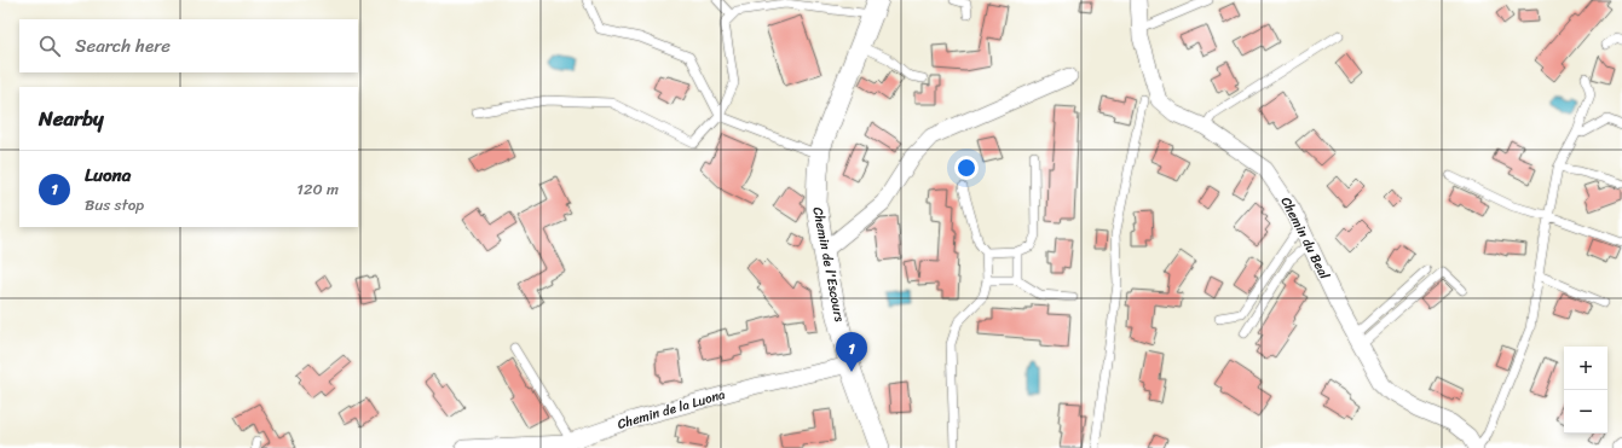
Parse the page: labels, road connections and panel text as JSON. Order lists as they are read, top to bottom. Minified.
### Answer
{"streets":{"street":["Chemin du Beal","Chemin de l'Escours","Chemin de la Luona"]},"crossings":[["Chemin de l'Escours","Chemin de la Luona"]],"page":{"search":"Search here","heading":"Nearby","list":[{"mark":"1","name":"Luona","note":"Bus stop","value":"120 m"}],"pins":"1","map_buttons":["+","−"]}}
